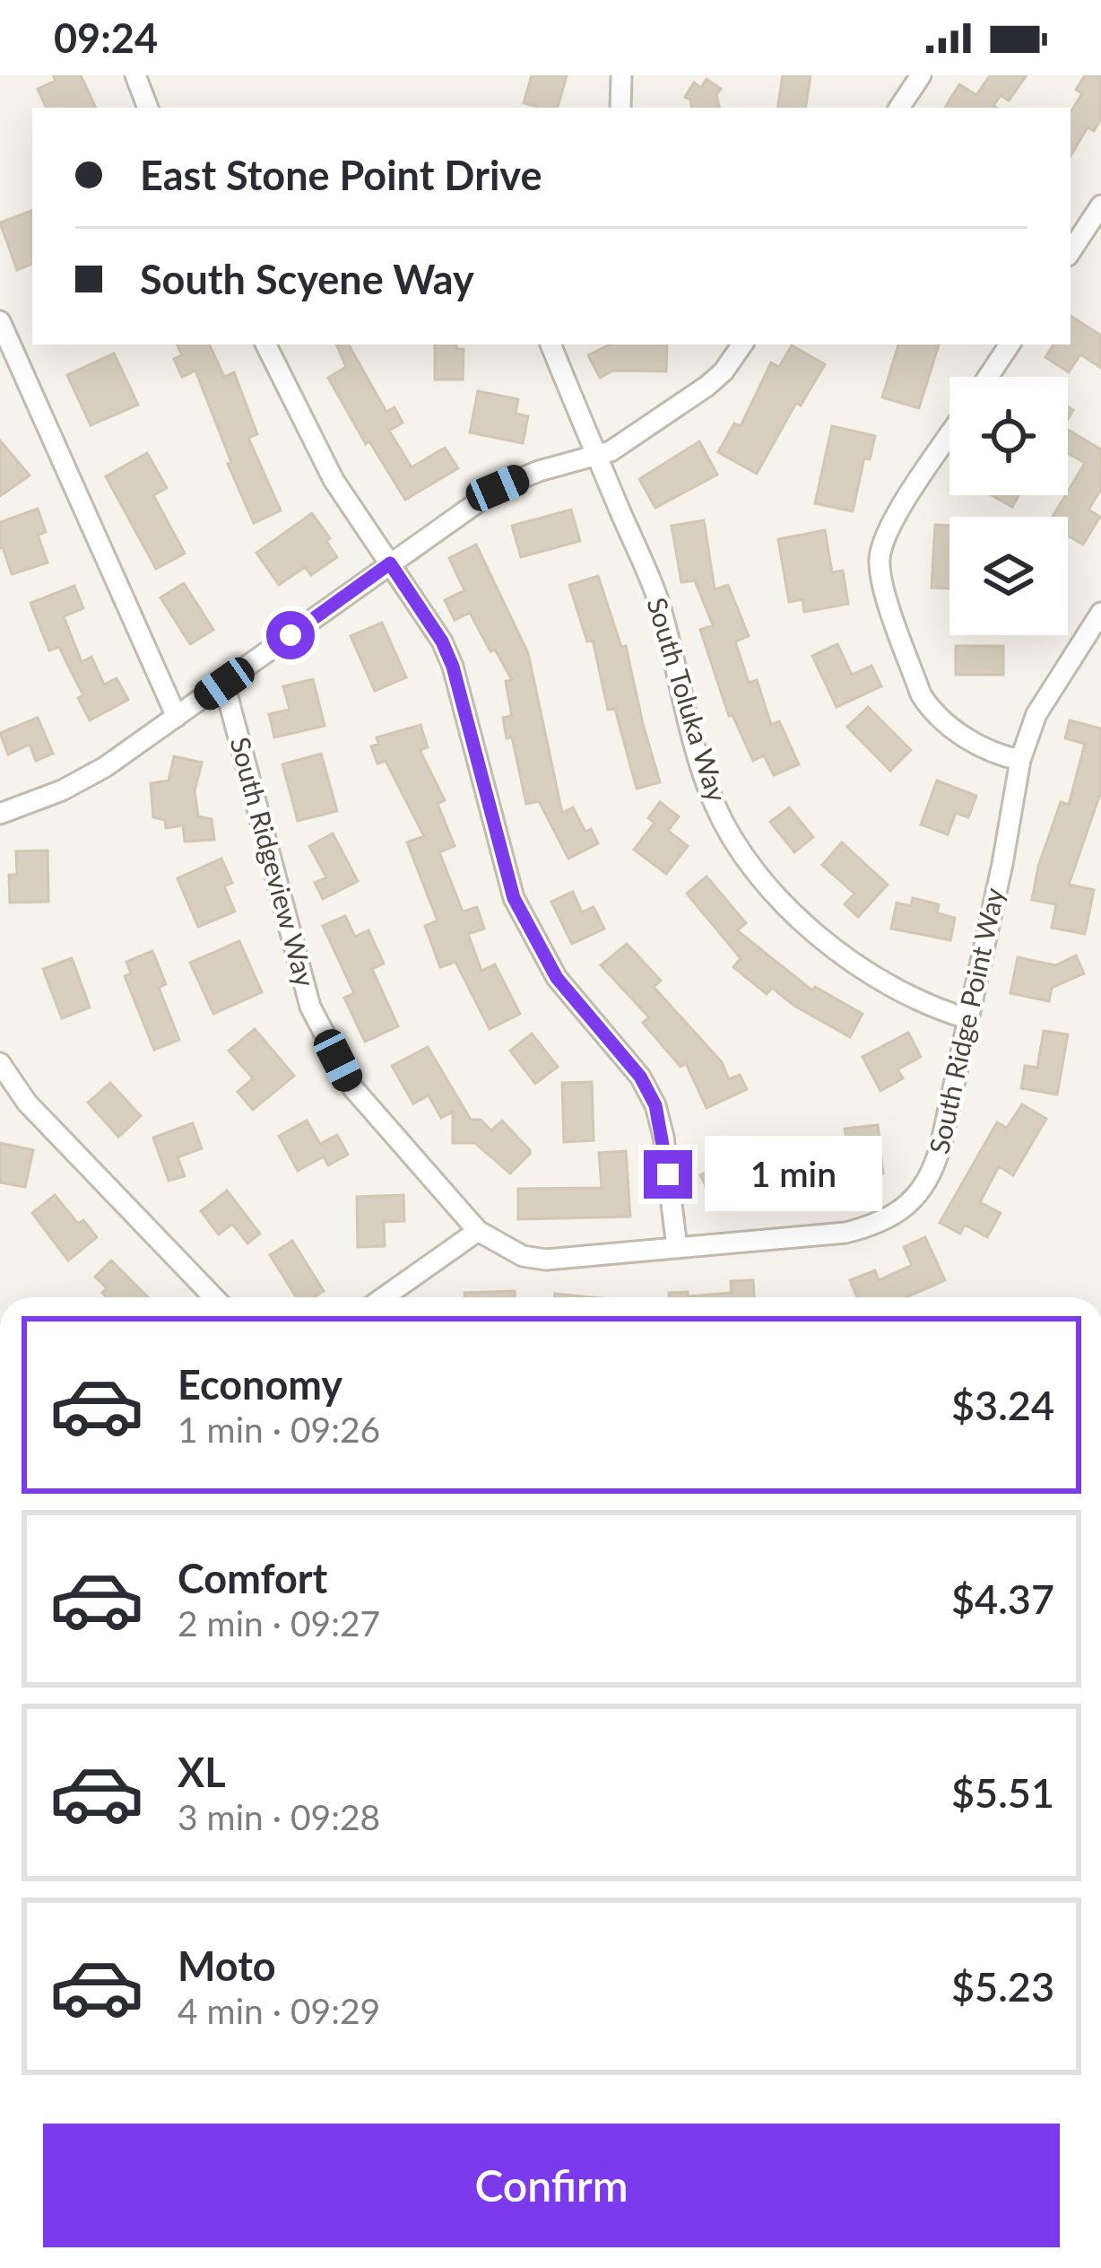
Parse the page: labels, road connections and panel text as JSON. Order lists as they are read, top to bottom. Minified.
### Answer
{"streets":{"street":["South Toluka Way","South Ridgeview Way","South Ridge Point Way"]},"crossings":[["South Toluka Way","South Ridge Point Way"],["South Ridgeview Way","South Ridge Point Way"]],"page":{"status":"09:24","banner":["East Stone Point Drive","South Scyene Way"],"bubble":"1 min","list":[{"name":"Economy","note":"1 min · 09:26","value":"$3.24"},{"name":"Comfort","note":"2 min · 09:27","value":"$4.37"},{"name":"XL","note":"3 min · 09:28","value":"$5.51"},{"name":"Moto","note":"4 min · 09:29","value":"$5.23"}],"buttons":"Confirm"}}
